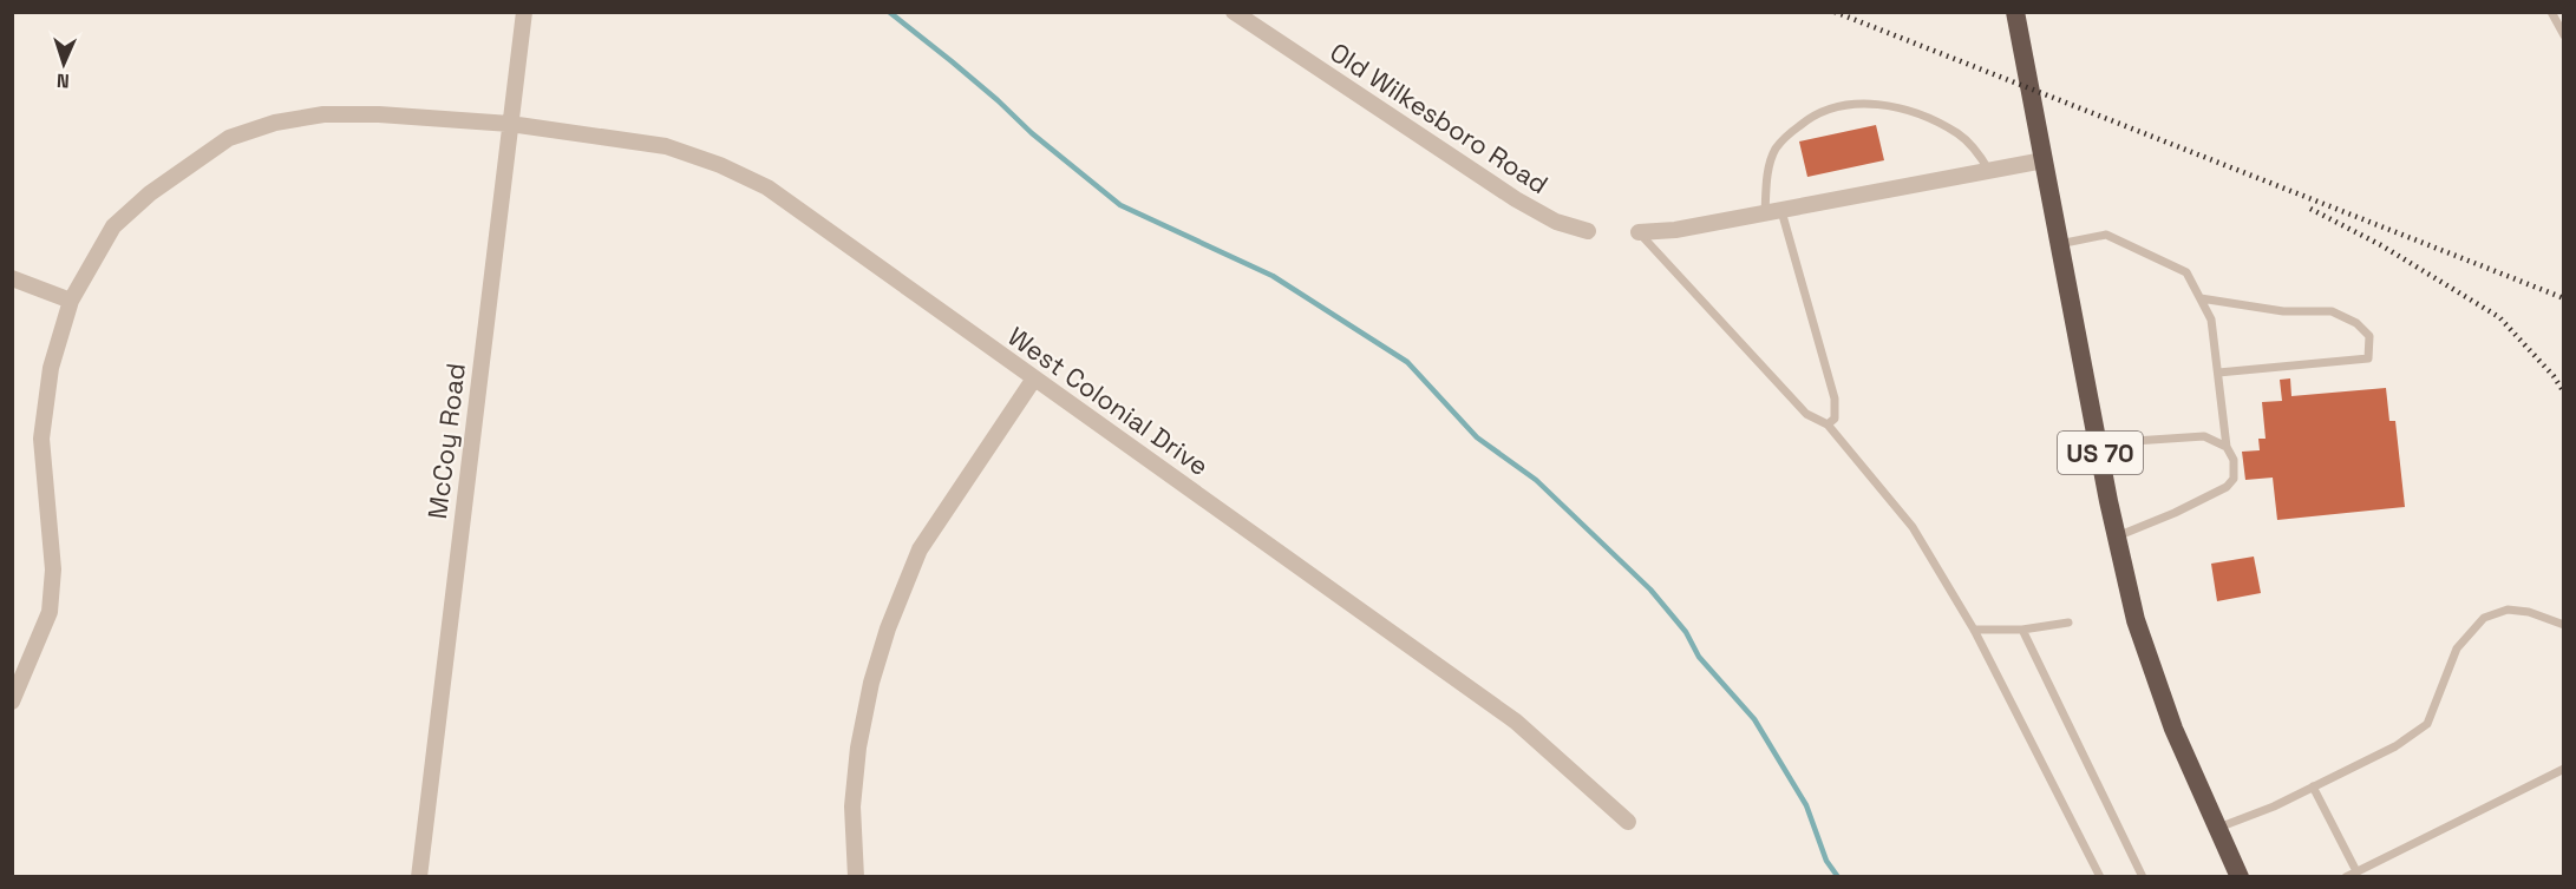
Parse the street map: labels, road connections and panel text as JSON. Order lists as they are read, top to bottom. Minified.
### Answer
{"streets":{"highway":["US 70"],"street":["Old Wilkesboro Road","West Colonial Drive","McCoy Road"]},"crossings":[["West Colonial Drive","McCoy Road"]],"north":"bottom"}
